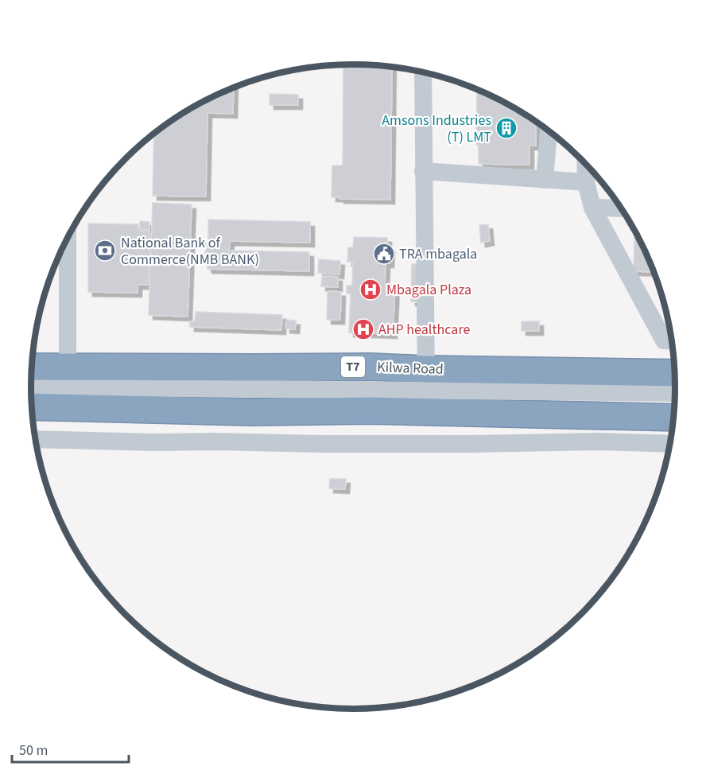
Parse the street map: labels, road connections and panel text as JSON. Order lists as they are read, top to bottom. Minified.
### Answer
{"streets":{"highway":["T7","Kilwa Road"]},"places":{"building":["Amsons Industries (T) LMT"],"bank":["National Bank of Commerce(NMB BANK)"],"public building":["TRA mbagala"],"hospital":["Mbagala Plaza","AHP healthcare"]},"scale_bar":"50 m"}
